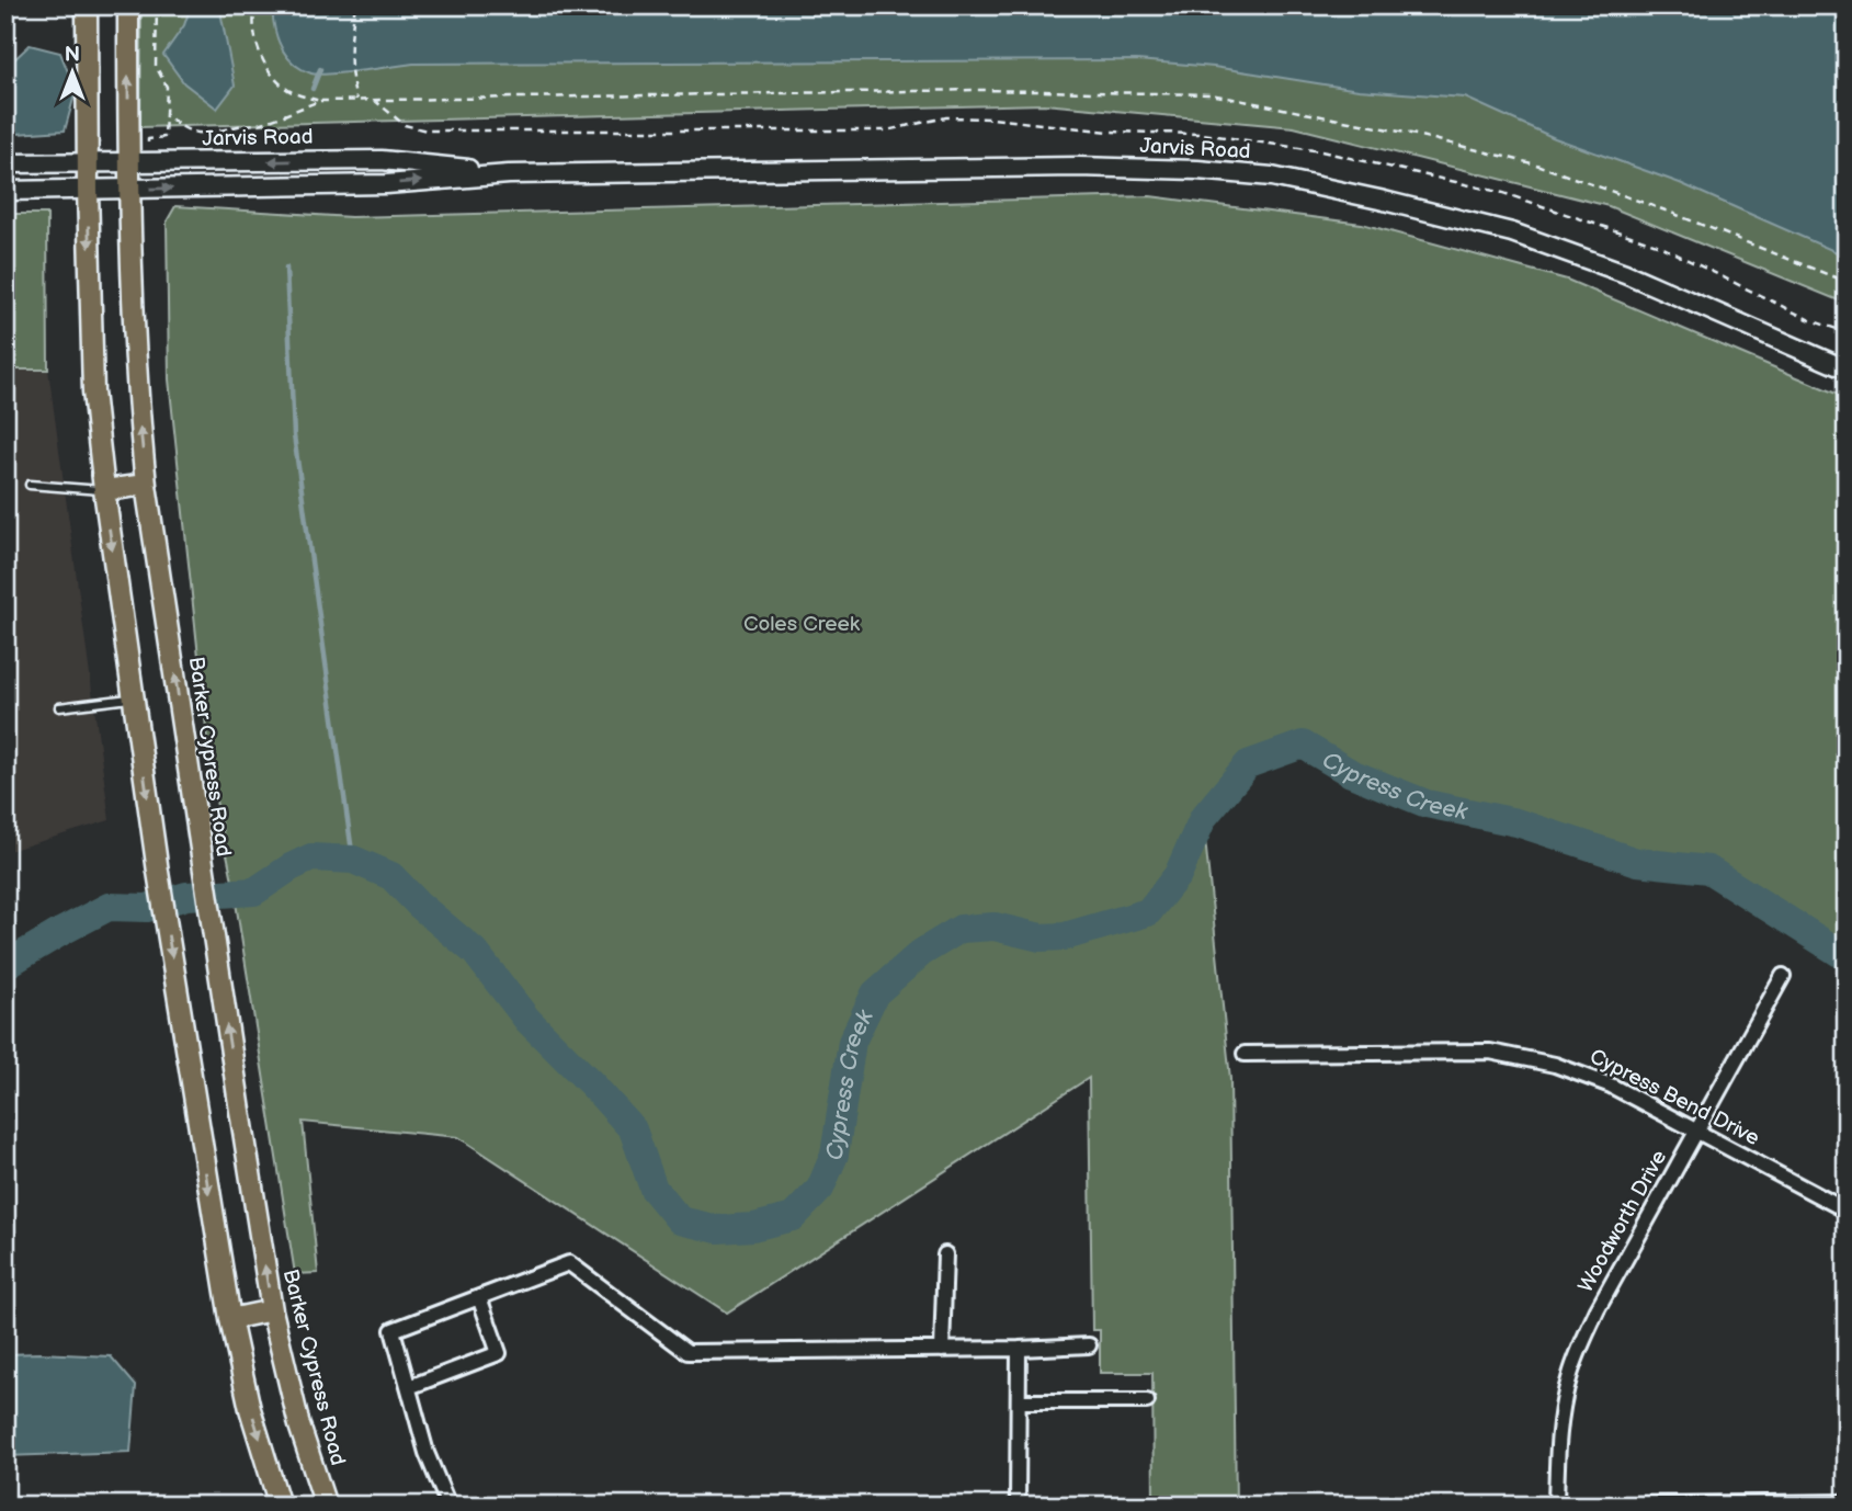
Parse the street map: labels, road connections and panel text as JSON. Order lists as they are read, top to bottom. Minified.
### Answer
{"streets":{"main road":["Barker Cypress Road"],"street":["Jarvis Road","Cypress Bend Drive","Woodworth Drive"]},"crossings":[["Jarvis Road","Barker Cypress Road"],["Cypress Bend Drive","Woodworth Drive"]],"water":["Cypress Creek"],"parks":["Coles Creek"],"north":"top"}
